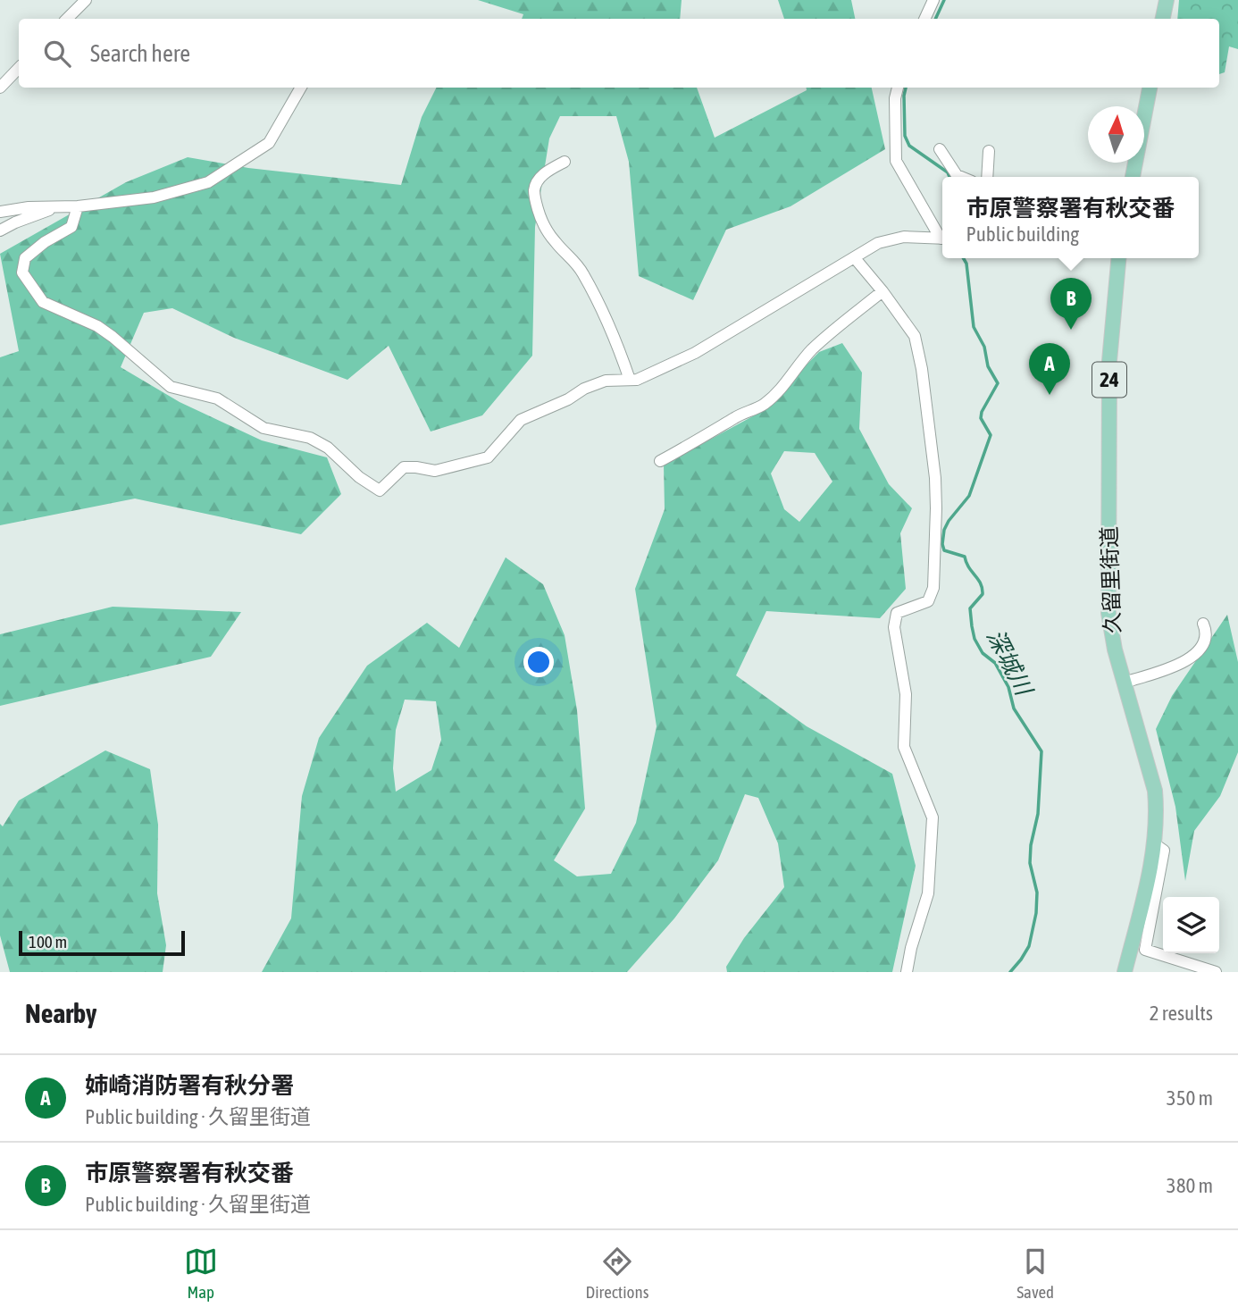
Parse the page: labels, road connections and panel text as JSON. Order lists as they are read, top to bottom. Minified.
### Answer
{"streets":{"main road":["24","久留里街道"]},"water":["深城川"],"scale_bar":"100 m","north":"top","page":{"search":"Search here","popup":["市原警察署有秋交番","Public building"],"pins":["B","A"],"scale":"100 m","heading":["Nearby","2 results"],"list":[{"mark":"A","name":"姉崎消防署有秋分署","note":"Public building · 久留里街道","value":"350 m"},{"mark":"B","name":"市原警察署有秋交番","note":"Public building · 久留里街道","value":"380 m"}],"nav":["Map","Directions","Saved"]}}
